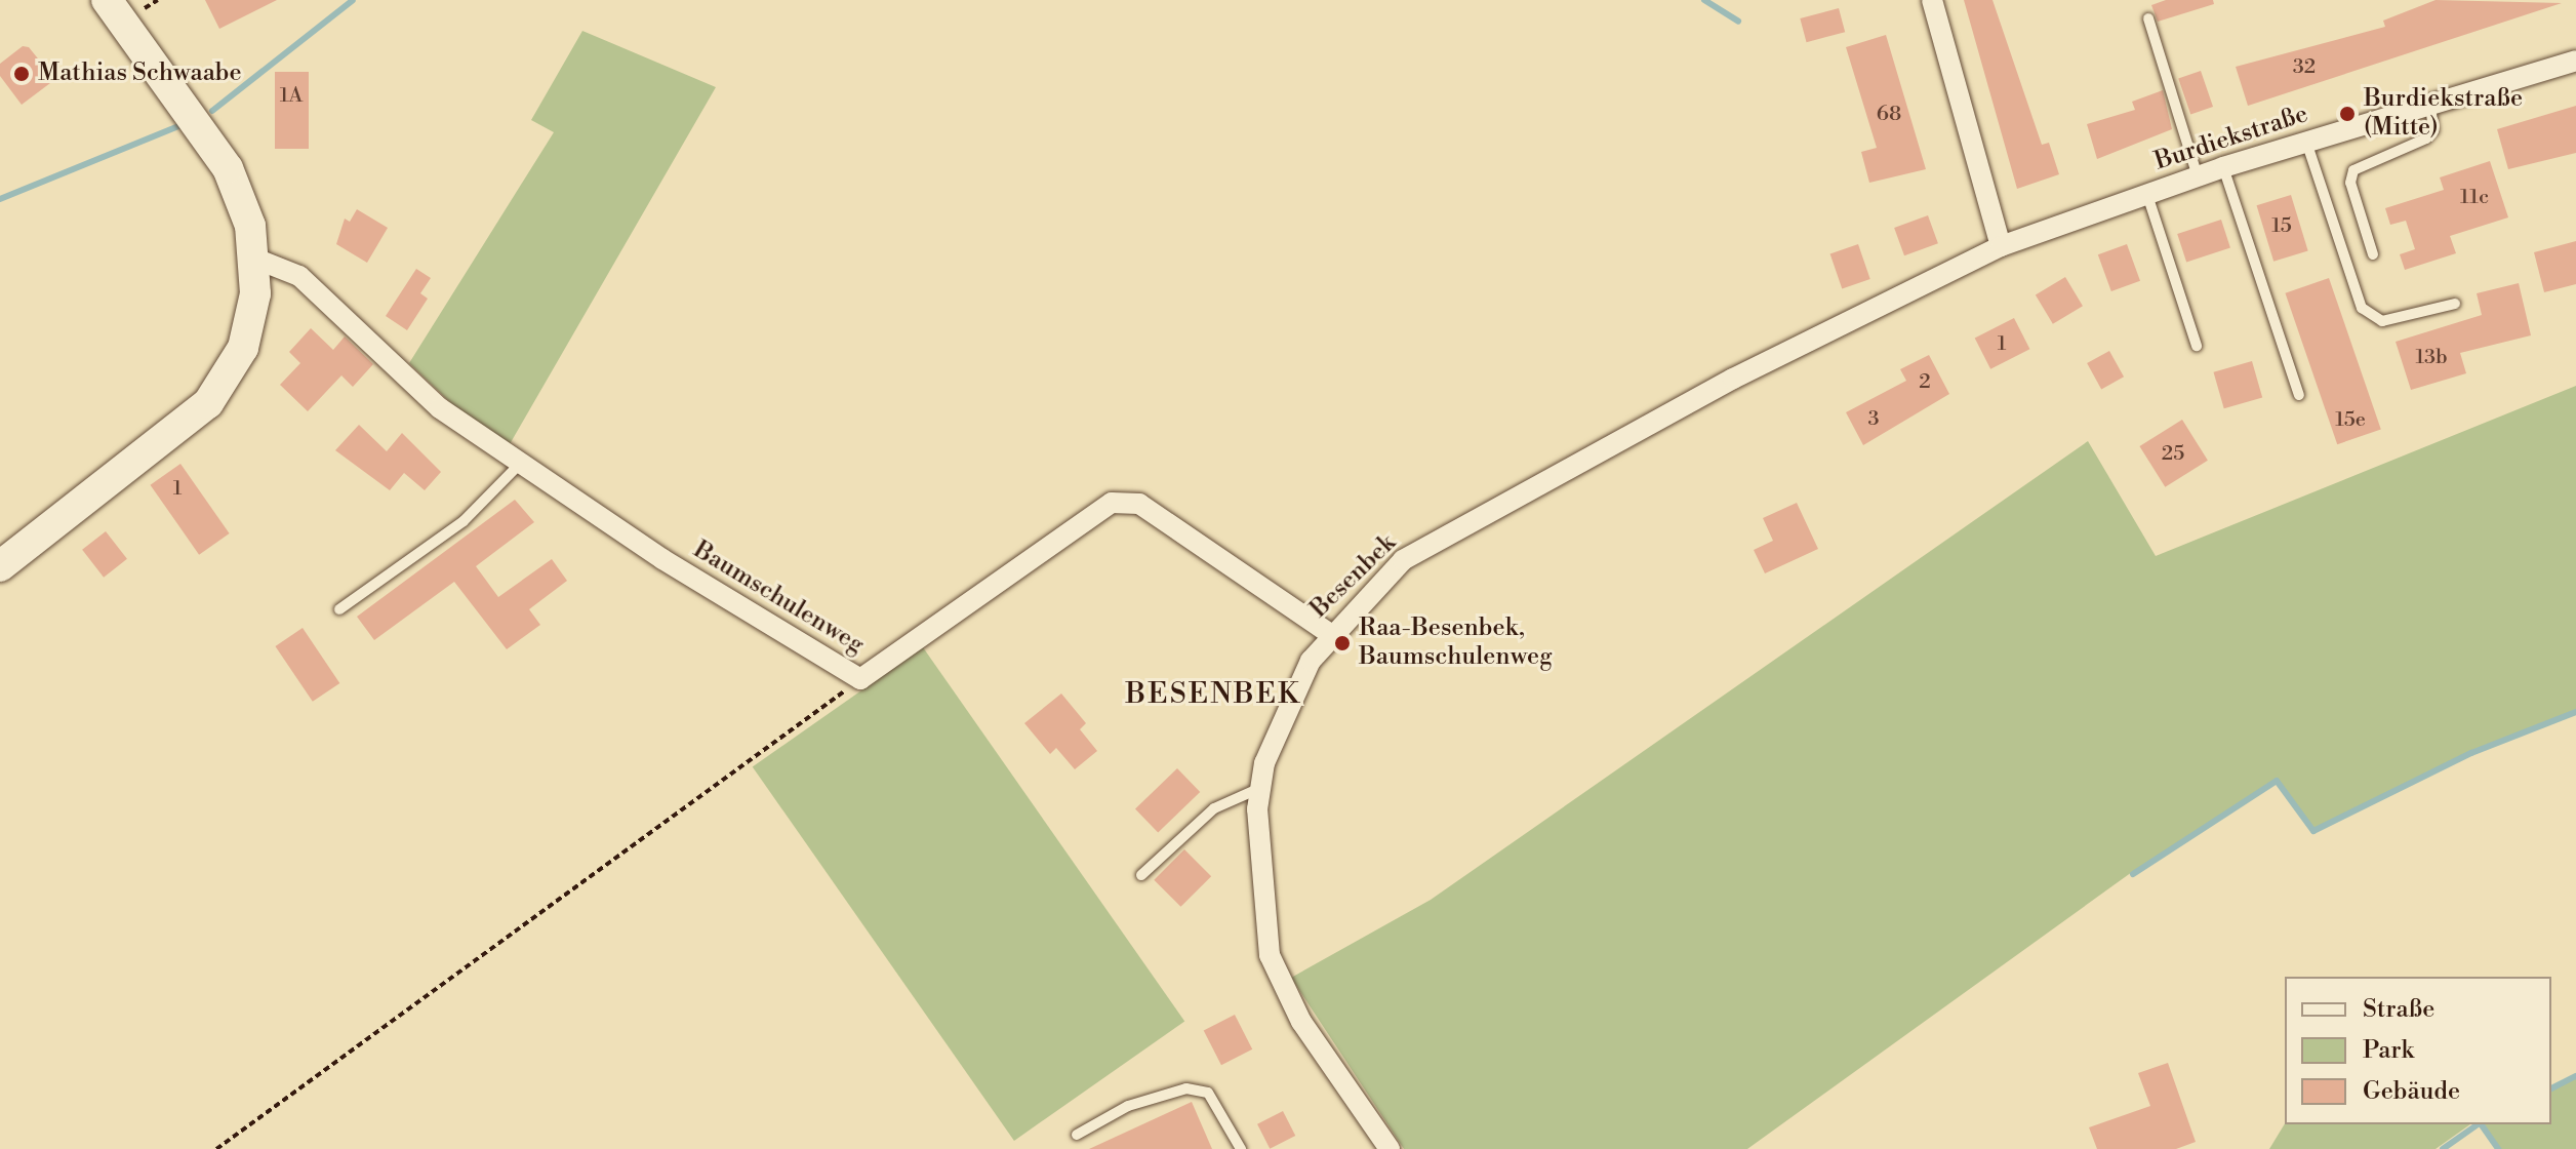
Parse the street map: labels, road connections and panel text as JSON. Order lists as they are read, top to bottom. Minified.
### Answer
{"streets":{"street":["Burdiekstraße","Besenbek","Baumschulenweg"]},"crossings":[["Burdiekstraße","Besenbek"],["Besenbek","Baumschulenweg"]],"districts":["BESENBEK"],"places":["Mathias Schwaabe","Burdiekstraße (Mitte)","Raa-Besenbek, Baumschulenweg"],"house_numbers":["32","1A","68","11c","15","1","13b","2","3","15e","25","1"],"legend":["Straße","Park","Gebäude"]}
